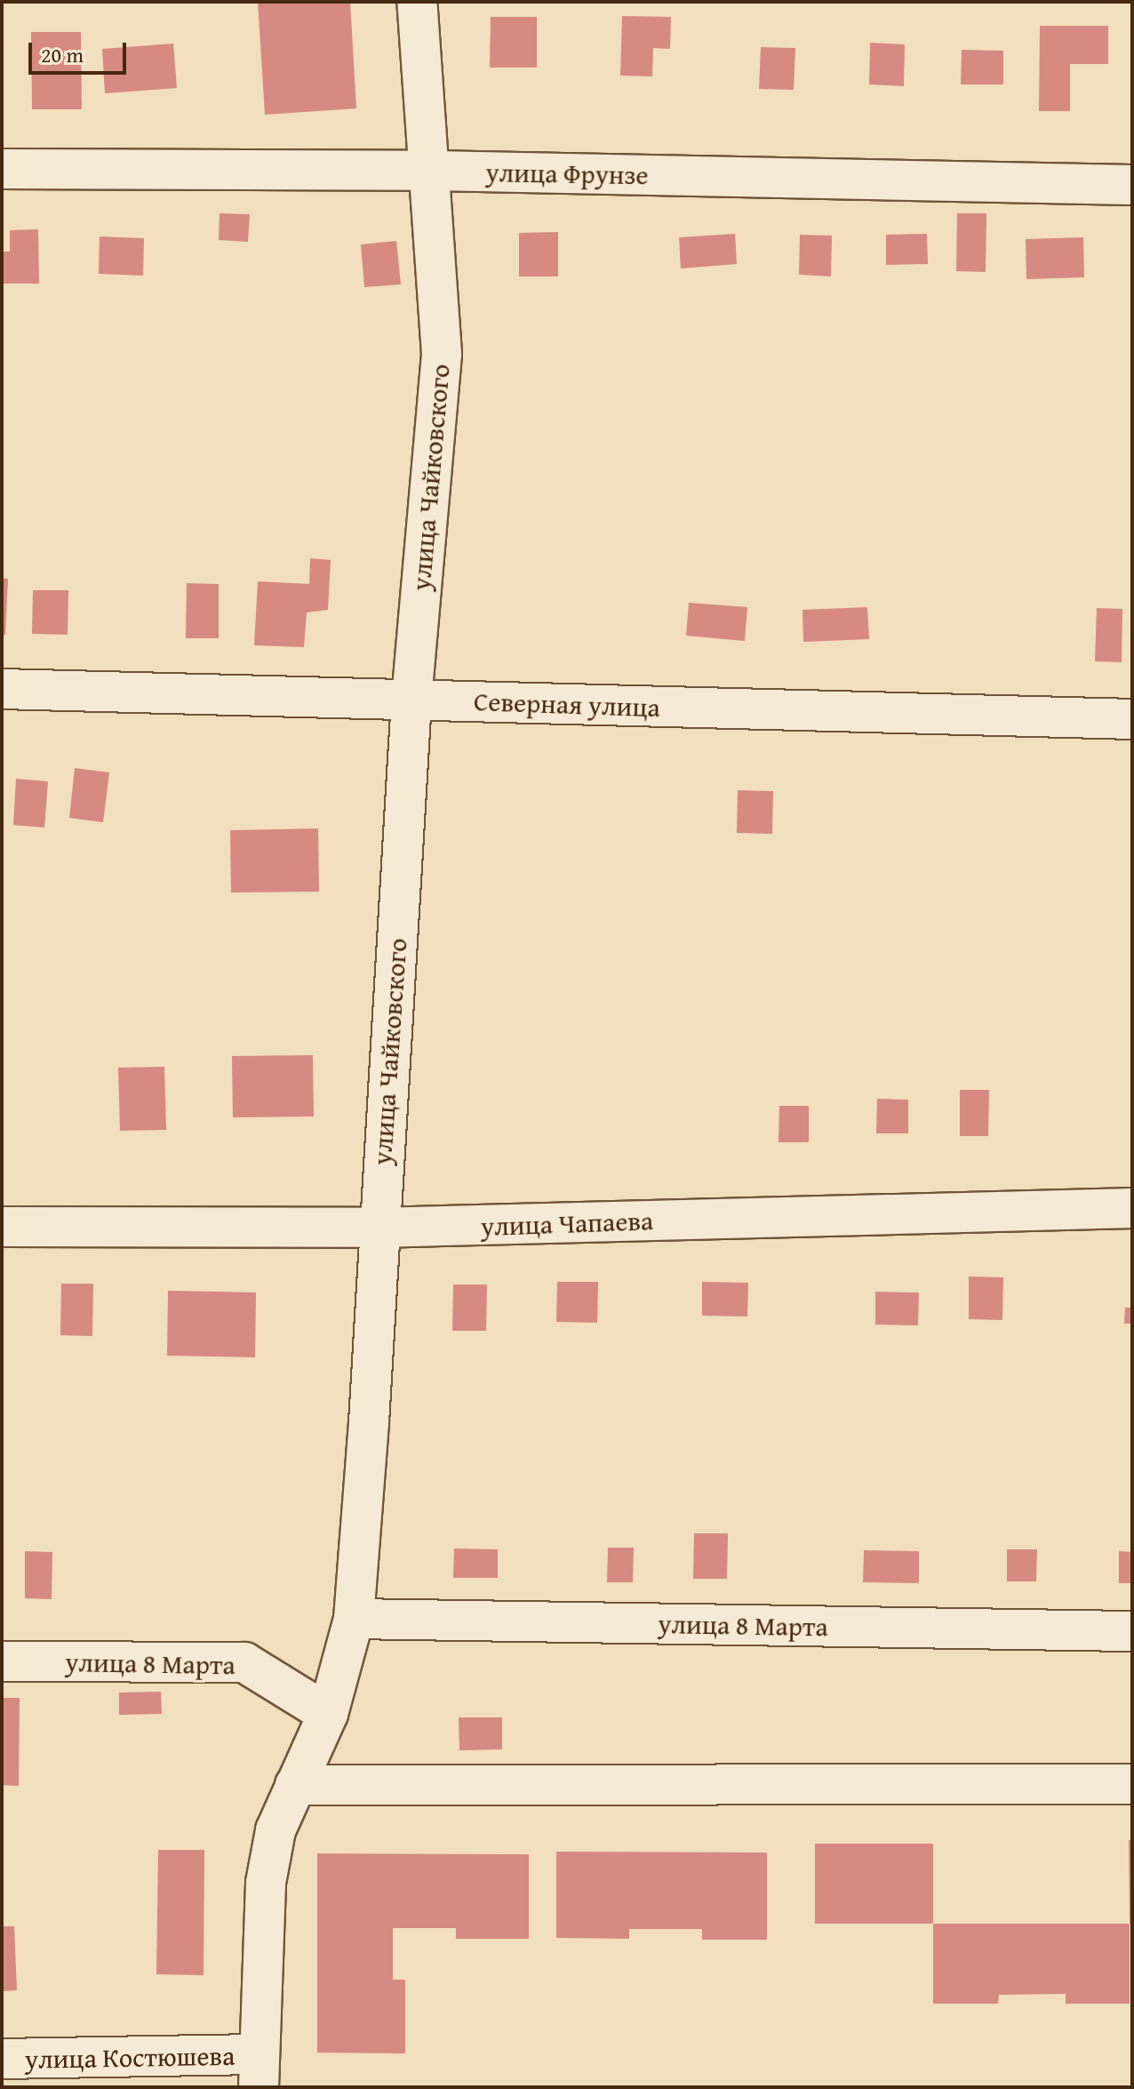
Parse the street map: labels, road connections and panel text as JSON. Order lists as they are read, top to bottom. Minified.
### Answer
{"streets":{"street":["улица Фрунзе","улица Чайковского","Северная улица","улица Чапаева","улица 8 Марта","улица Костюшева"]},"crossings":[["улица Фрунзе","улица Чайковского"],["улица Чайковского","Северная улица"],["улица Чайковского","улица Чапаева"],["улица Чайковского","улица 8 Марта"],["улица Чайковского","улица Костюшева"]],"scale_bar":"20 m"}
